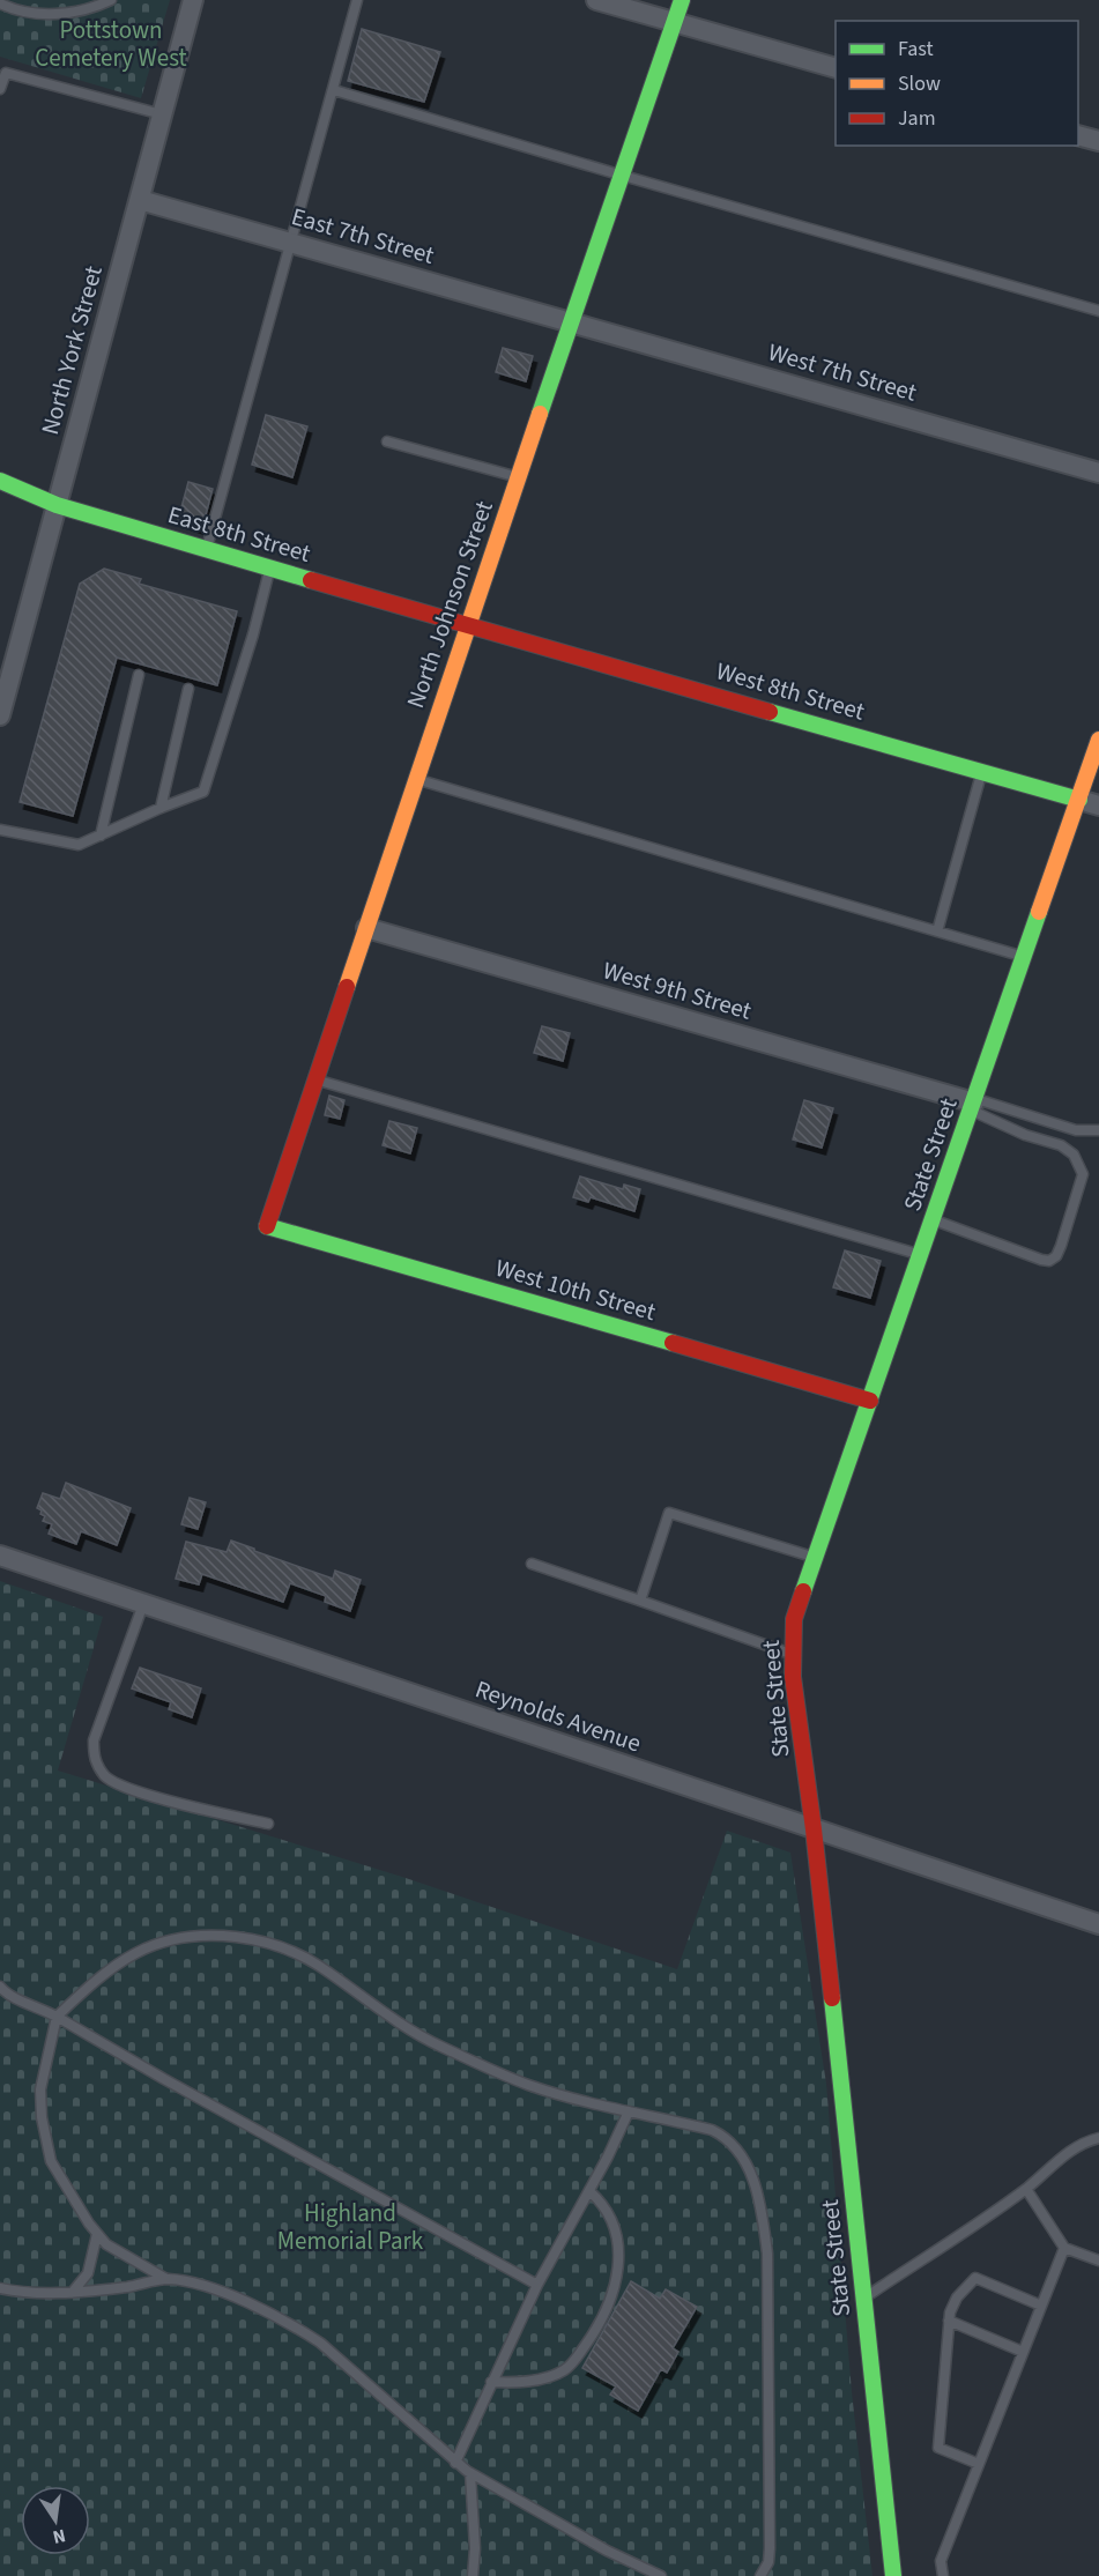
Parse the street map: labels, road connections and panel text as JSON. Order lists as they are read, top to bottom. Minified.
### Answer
{"streets":{"street":["East 7th Street","North York Street","West 7th Street","East 8th Street","North Johnson Street","West 8th Street","West 9th Street","State Street","West 10th Street","Reynolds Avenue"]},"crossings":[["East 7th Street","North York Street"],["East 7th Street","West 7th Street"],["East 7th Street","North Johnson Street"],["North York Street","East 8th Street"],["West 7th Street","North Johnson Street"],["East 8th Street","North Johnson Street"],["East 8th Street","West 8th Street"],["North Johnson Street","West 8th Street"],["North Johnson Street","West 9th Street"],["North Johnson Street","West 10th Street"],["West 8th Street","State Street"],["West 9th Street","State Street"],["State Street","West 10th Street"],["State Street","Reynolds Avenue"]],"parks":["Pottstown Cemetery West","Highland Memorial Park"],"legend":["Fast","Slow","Jam"],"north":"bottom"}
